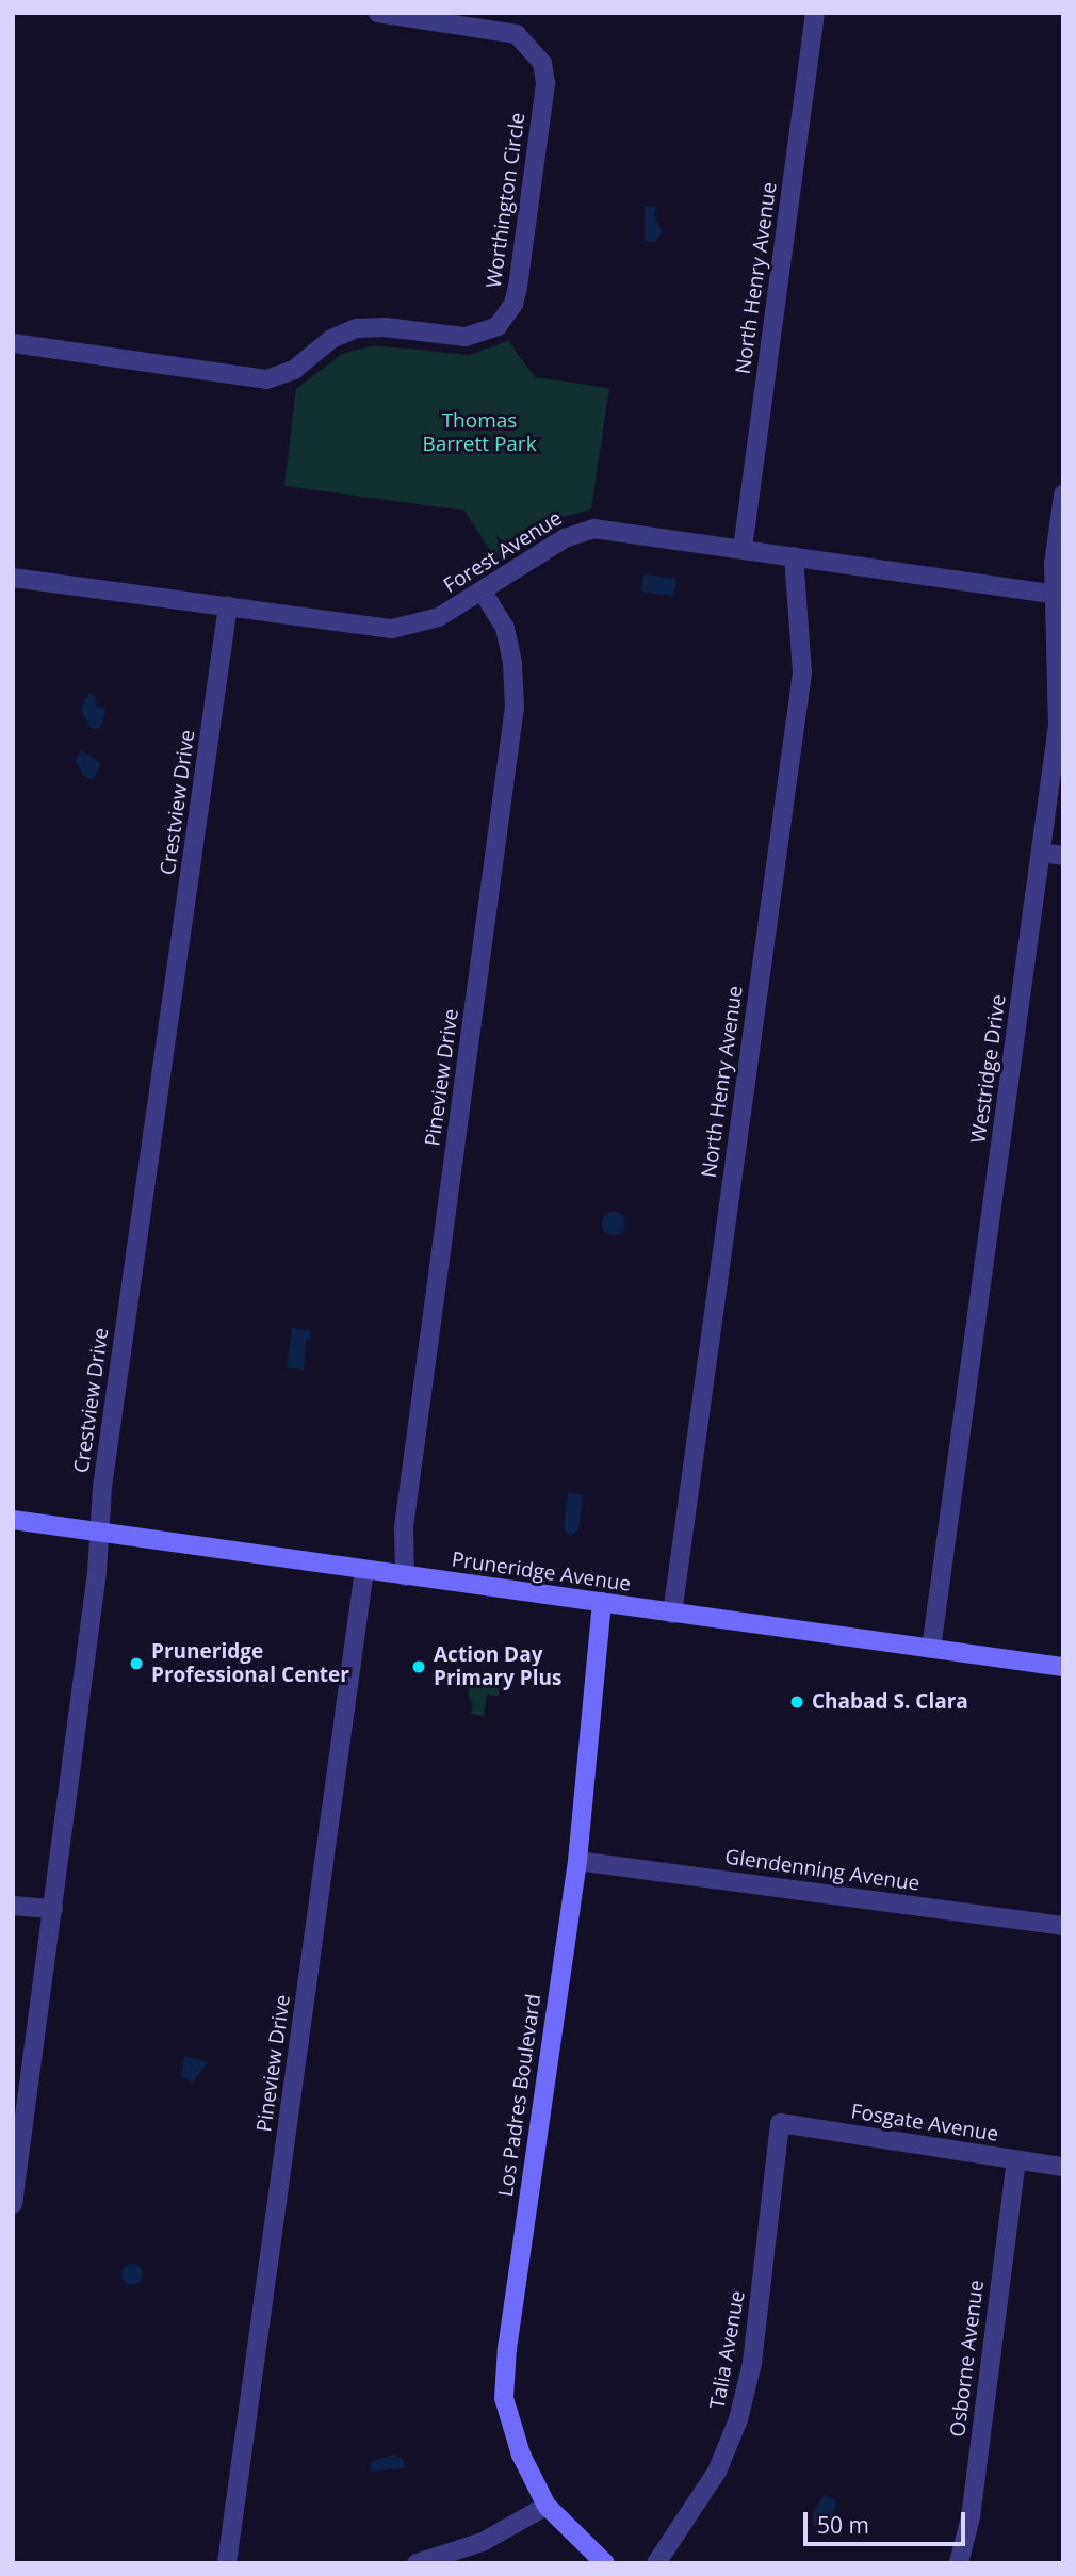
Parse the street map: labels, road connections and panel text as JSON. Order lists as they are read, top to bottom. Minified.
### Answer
{"streets":{"main road":["Pruneridge Avenue","Los Padres Boulevard"],"street":["Worthington Circle","North Henry Avenue","Forest Avenue","Crestview Drive","Westridge Drive","Pineview Drive","Glendenning Avenue","Fosgate Avenue","Talia Avenue","Osborne Avenue"]},"crossings":[["North Henry Avenue","Forest Avenue"],["North Henry Avenue","Pruneridge Avenue"],["Forest Avenue","Crestview Drive"],["Forest Avenue","Westridge Drive"],["Forest Avenue","Pineview Drive"],["Crestview Drive","Pruneridge Avenue"],["Westridge Drive","Pruneridge Avenue"],["Pineview Drive","Pruneridge Avenue"],["Pruneridge Avenue","Los Padres Boulevard"],["Glendenning Avenue","Los Padres Boulevard"],["Fosgate Avenue","Talia Avenue"],["Fosgate Avenue","Osborne Avenue"]],"parks":["Thomas Barrett Park"],"places":["Pruneridge Professional Center","Action Day Primary Plus","Chabad S. Clara"],"scale_bar":"50 m"}
